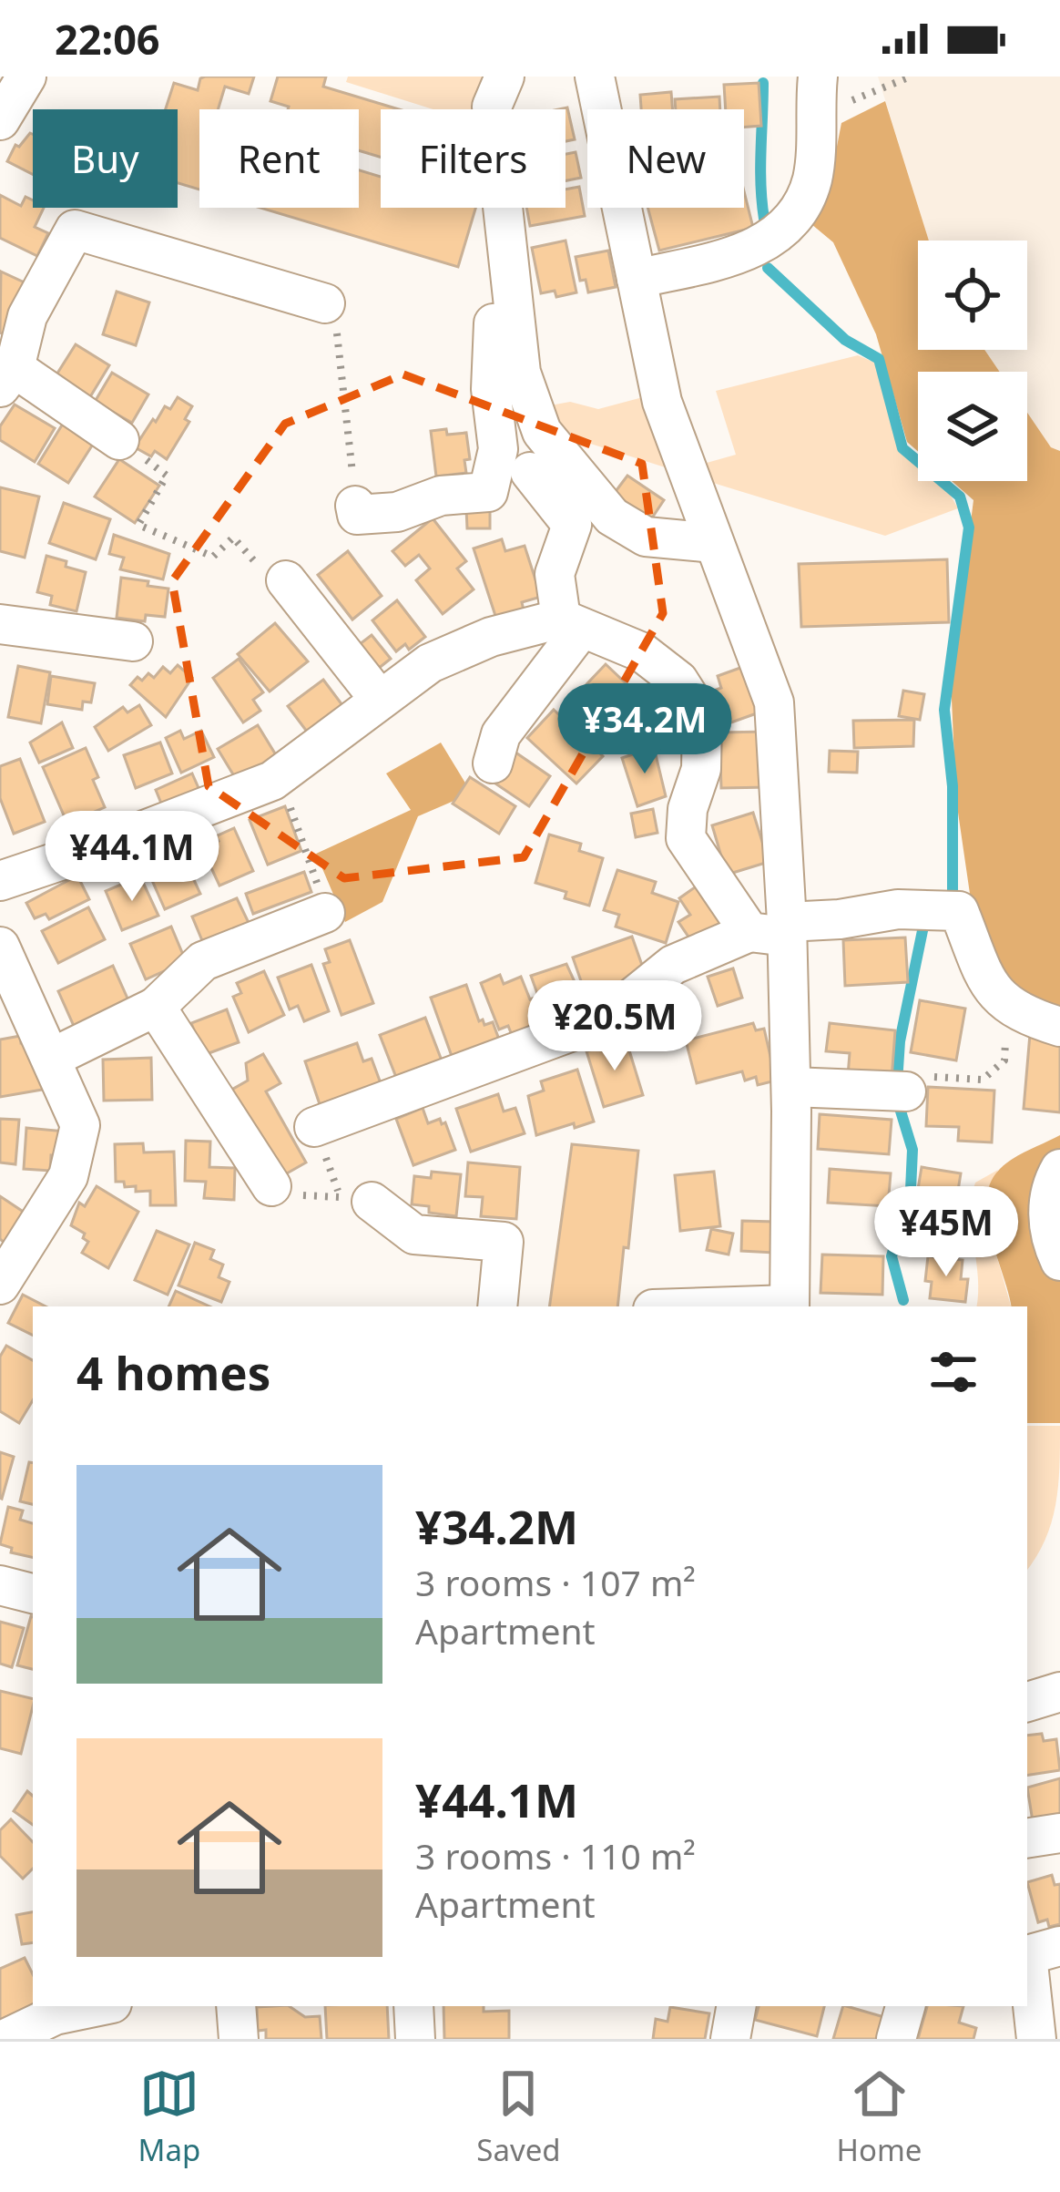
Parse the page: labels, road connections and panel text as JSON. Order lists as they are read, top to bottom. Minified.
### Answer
{"page":{"status":"22:06","chip":["Buy","Rent","Filters","New"],"price":["¥34.2M","¥44.1M","¥20.5M","¥45M"],"heading":"4 homes","list":[{"name":"¥34.2M","note":"3 rooms · 107 m² · Apartment"},{"name":"¥44.1M","note":"3 rooms · 110 m² · Apartment"}],"tabs":["Map","Saved","Home"]}}
